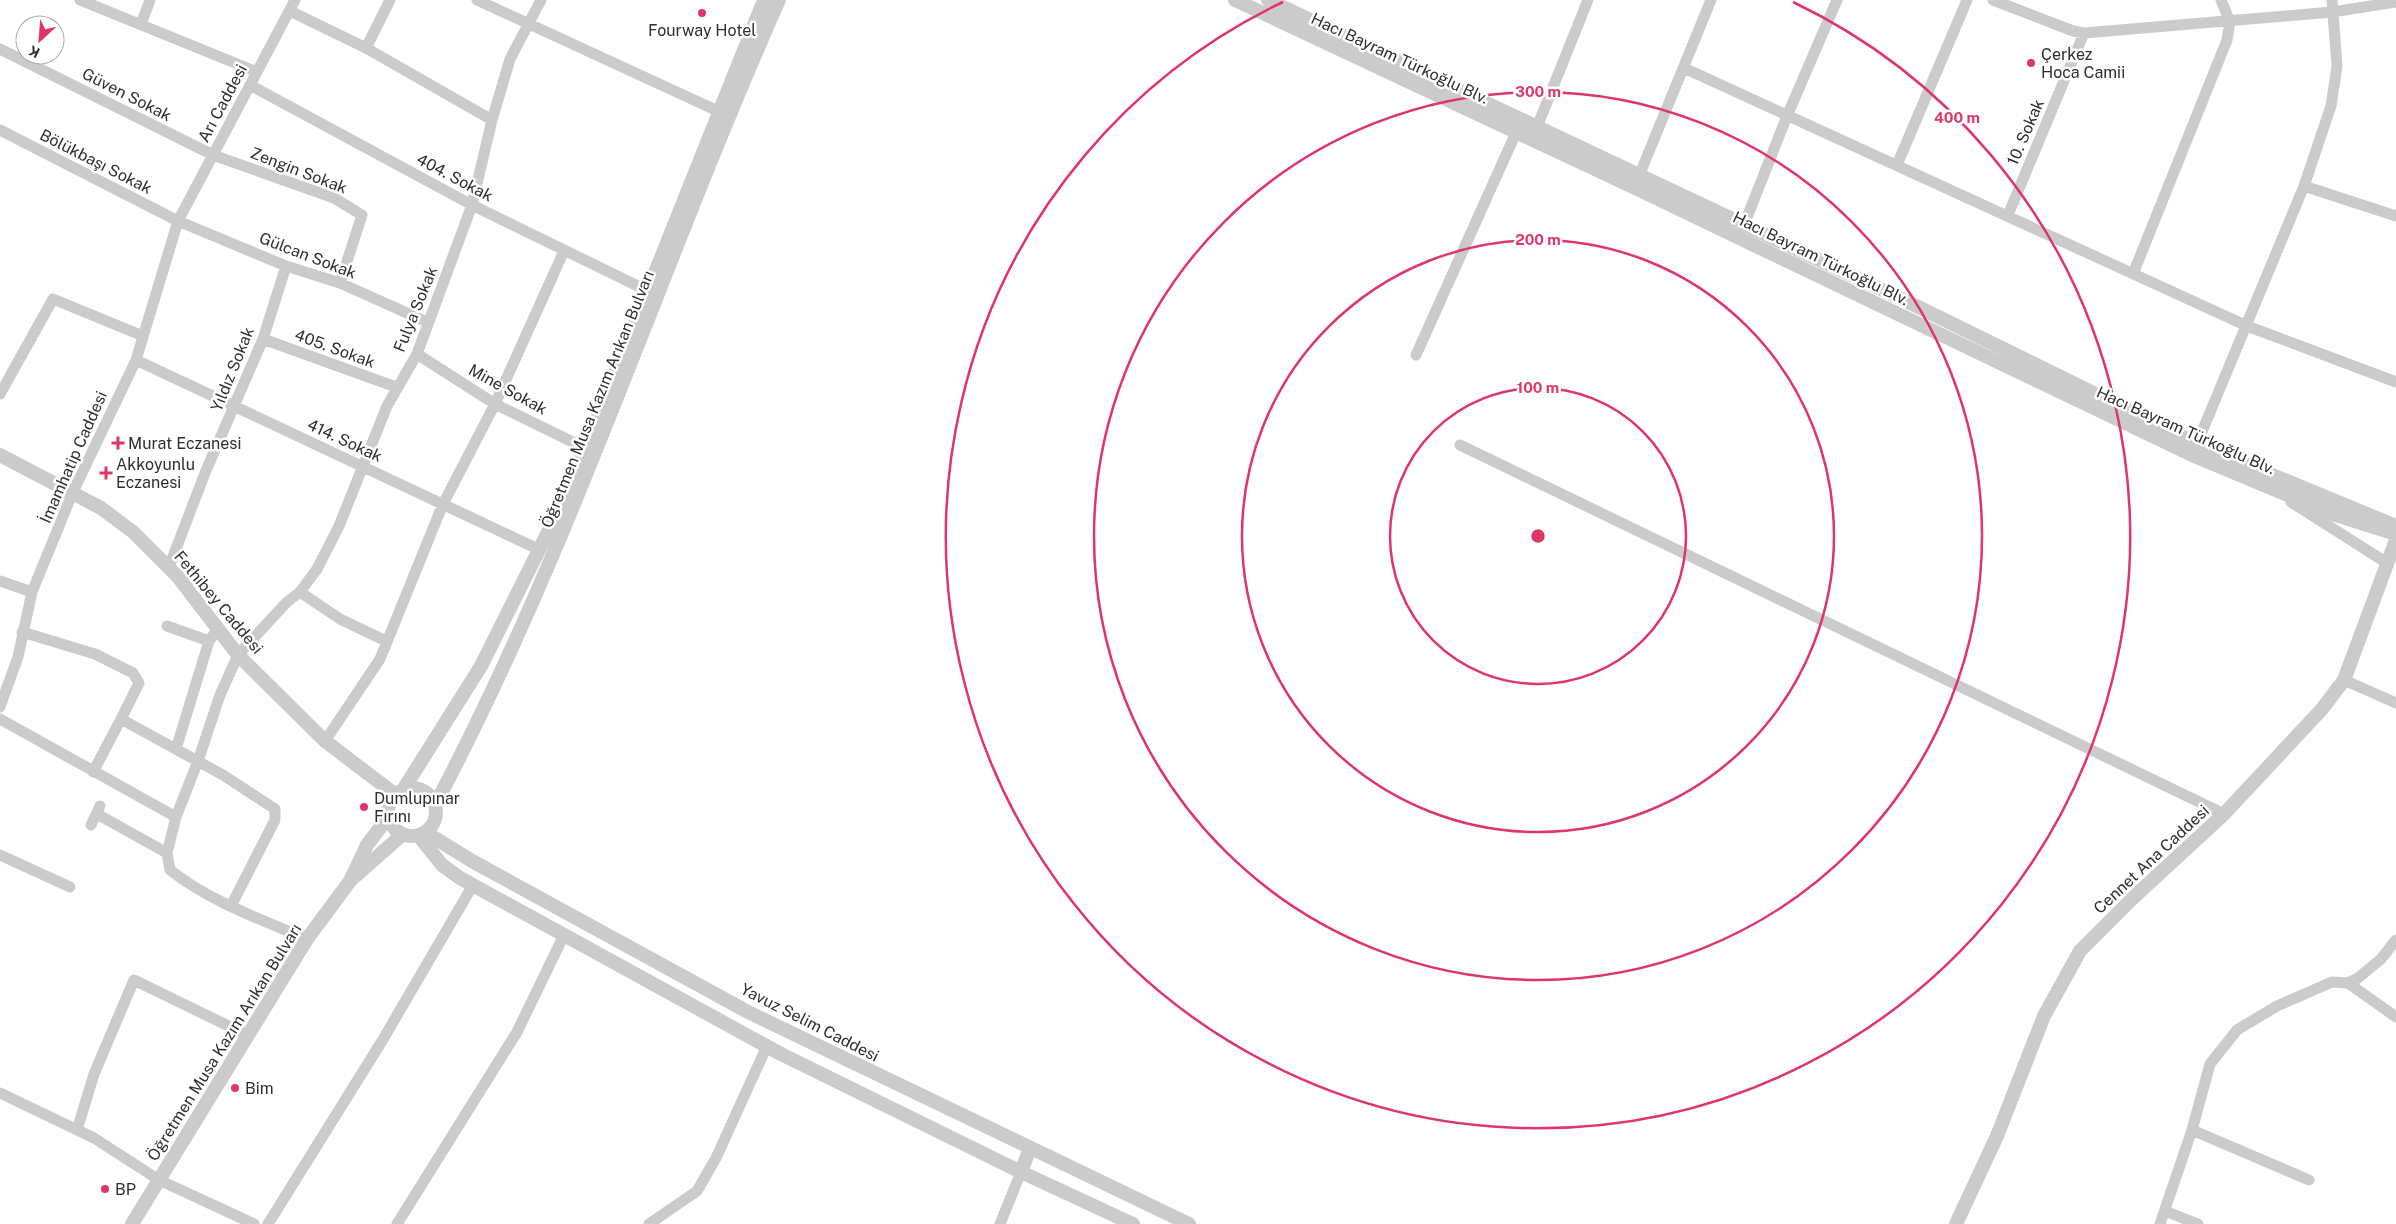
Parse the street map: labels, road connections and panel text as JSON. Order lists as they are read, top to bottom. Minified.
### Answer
{"streets":{"street":["Hacı Bayram Türkoğlu Blv.","Güven Sokak","Arı Caddesi","10. Sokak","Bölükbaşı Sokak","Zengin Sokak","404. Sokak","Gülcan Sokak","Fulya Sokak","405. Sokak","Yıldız Sokak","Mine Sokak","Öğretmen Musa Kazım Arıkan Bulvarı","414. Sokak","İmamhatip Caddesi","Fethibey Caddesi","Cennet Ana Caddesi","Yavuz Selim Caddesi"]},"crossings":[["Güven Sokak","Arı Caddesi"],["Güven Sokak","Zengin Sokak"],["Arı Caddesi","Bölükbaşı Sokak"],["Arı Caddesi","Zengin Sokak"],["Arı Caddesi","404. Sokak"],["Arı Caddesi","Gülcan Sokak"],["Arı Caddesi","İmamhatip Caddesi"],["Bölükbaşı Sokak","Gülcan Sokak"],["Bölükbaşı Sokak","İmamhatip Caddesi"],["Zengin Sokak","Gülcan Sokak"],["404. Sokak","Fulya Sokak"],["404. Sokak","Öğretmen Musa Kazım Arıkan Bulvarı"],["Gülcan Sokak","Fulya Sokak"],["Gülcan Sokak","Yıldız Sokak"],["Gülcan Sokak","İmamhatip Caddesi"],["Fulya Sokak","405. Sokak"],["Fulya Sokak","Mine Sokak"],["Fulya Sokak","414. Sokak"],["Fulya Sokak","Fethibey Caddesi"],["405. Sokak","Yıldız Sokak"],["Yıldız Sokak","414. Sokak"],["Yıldız Sokak","Fethibey Caddesi"],["Mine Sokak","Öğretmen Musa Kazım Arıkan Bulvarı"],["Öğretmen Musa Kazım Arıkan Bulvarı","414. Sokak"],["Öğretmen Musa Kazım Arıkan Bulvarı","Fethibey Caddesi"],["Öğretmen Musa Kazım Arıkan Bulvarı","Yavuz Selim Caddesi"],["414. Sokak","İmamhatip Caddesi"],["İmamhatip Caddesi","Fethibey Caddesi"],["Fethibey Caddesi","Yavuz Selim Caddesi"]],"places":{"other":["Fourway Hotel","Çerkez Hoca Camii","Dumlupınar Fırını","Bim","BP"],"health":["Murat Eczanesi","Akkoyunlu Eczanesi"]},"north":"bottom left","rings":["300 m","400 m","200 m","100 m"]}
